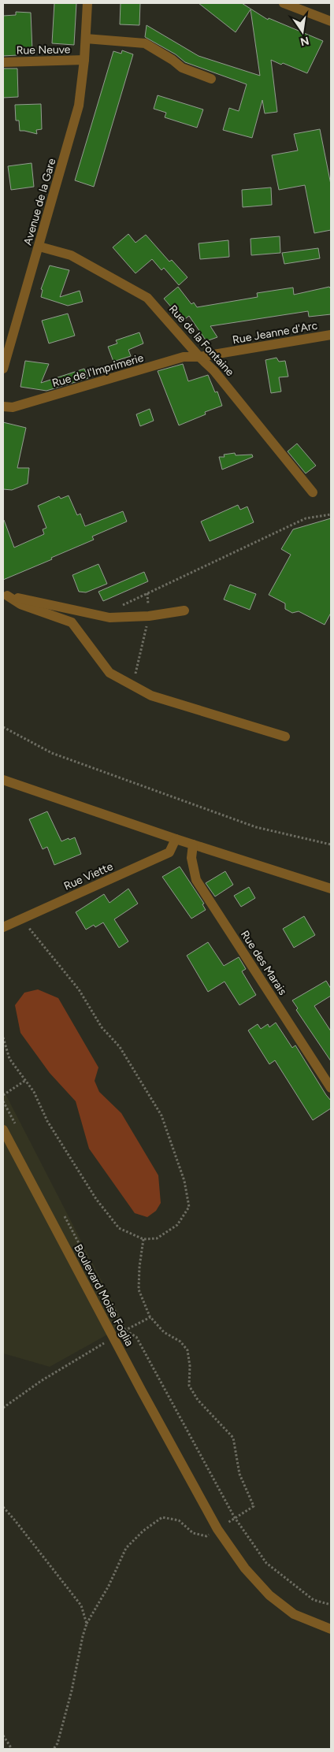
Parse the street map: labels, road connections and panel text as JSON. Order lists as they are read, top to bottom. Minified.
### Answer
{"streets":{"street":["Rue Neuve","Avenue de la Gare","Rue Jeanne d'Arc","Rue de la Fontaine","Rue de l'Imprimerie","Rue Viette","Rue des Marais","Boulevard Moise Foglia"]},"crossings":[["Rue Neuve","Avenue de la Gare"],["Avenue de la Gare","Rue de la Fontaine"],["Rue Jeanne d'Arc","Rue de la Fontaine"],["Rue Jeanne d'Arc","Rue de l'Imprimerie"],["Rue de la Fontaine","Rue de l'Imprimerie"]],"north":"bottom"}
